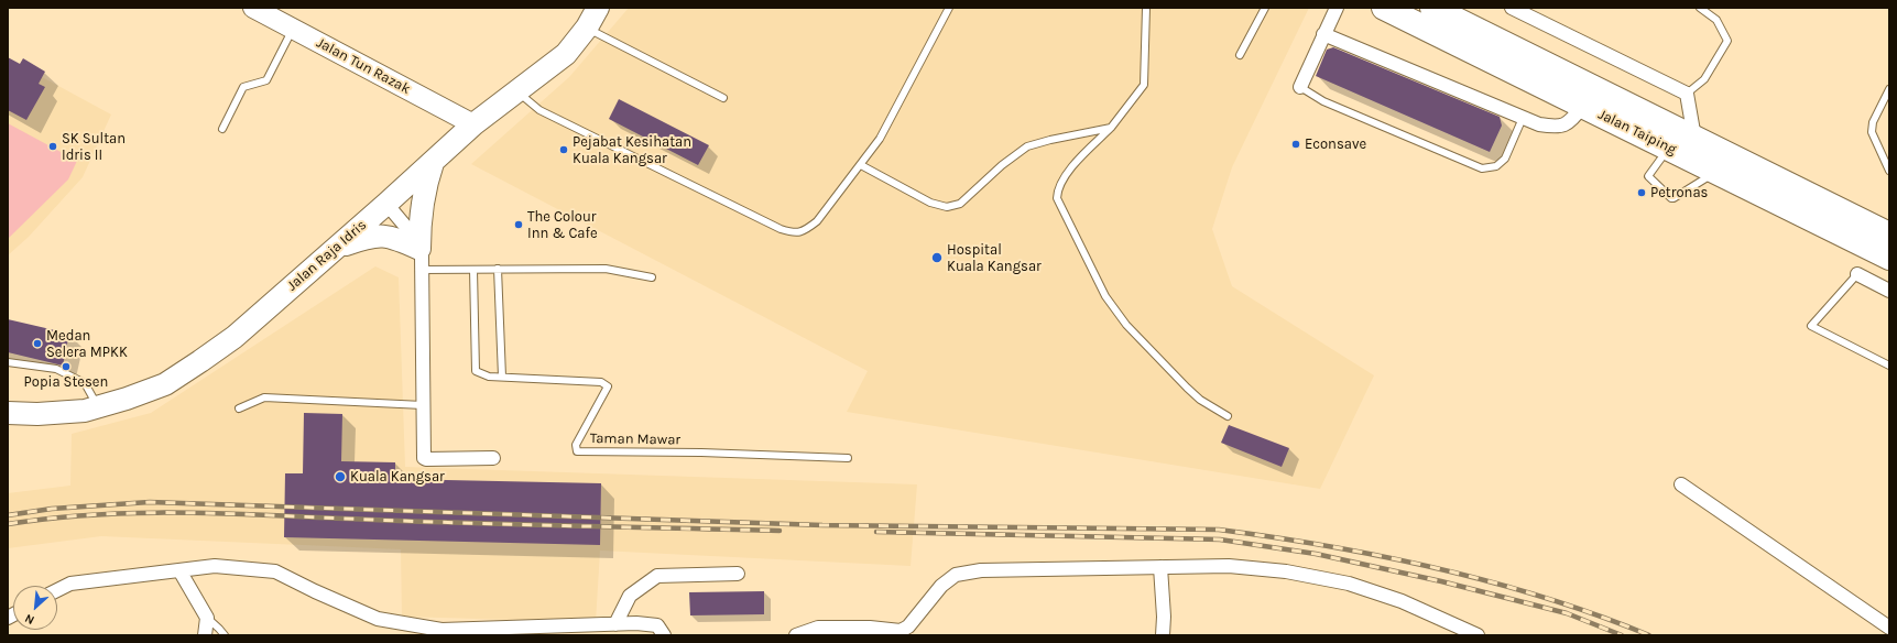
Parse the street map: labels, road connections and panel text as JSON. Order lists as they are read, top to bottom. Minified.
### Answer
{"streets":{"highway":["Jalan Taiping"],"main road":["Jalan Raja Idris"],"street":["Jalan Tun Razak"],"lane":["Taman Mawar"]},"crossings":[["Jalan Tun Razak","Jalan Raja Idris"]],"places":["Econsave","SK Sultan Idris II","Pejabat Kesihatan Kuala Kangsar","Petronas","The Colour Inn & Cafe","Hospital Kuala Kangsar","Medan Selera MPKK","Popia Stesen","Kuala Kangsar"],"north":"bottom left"}
